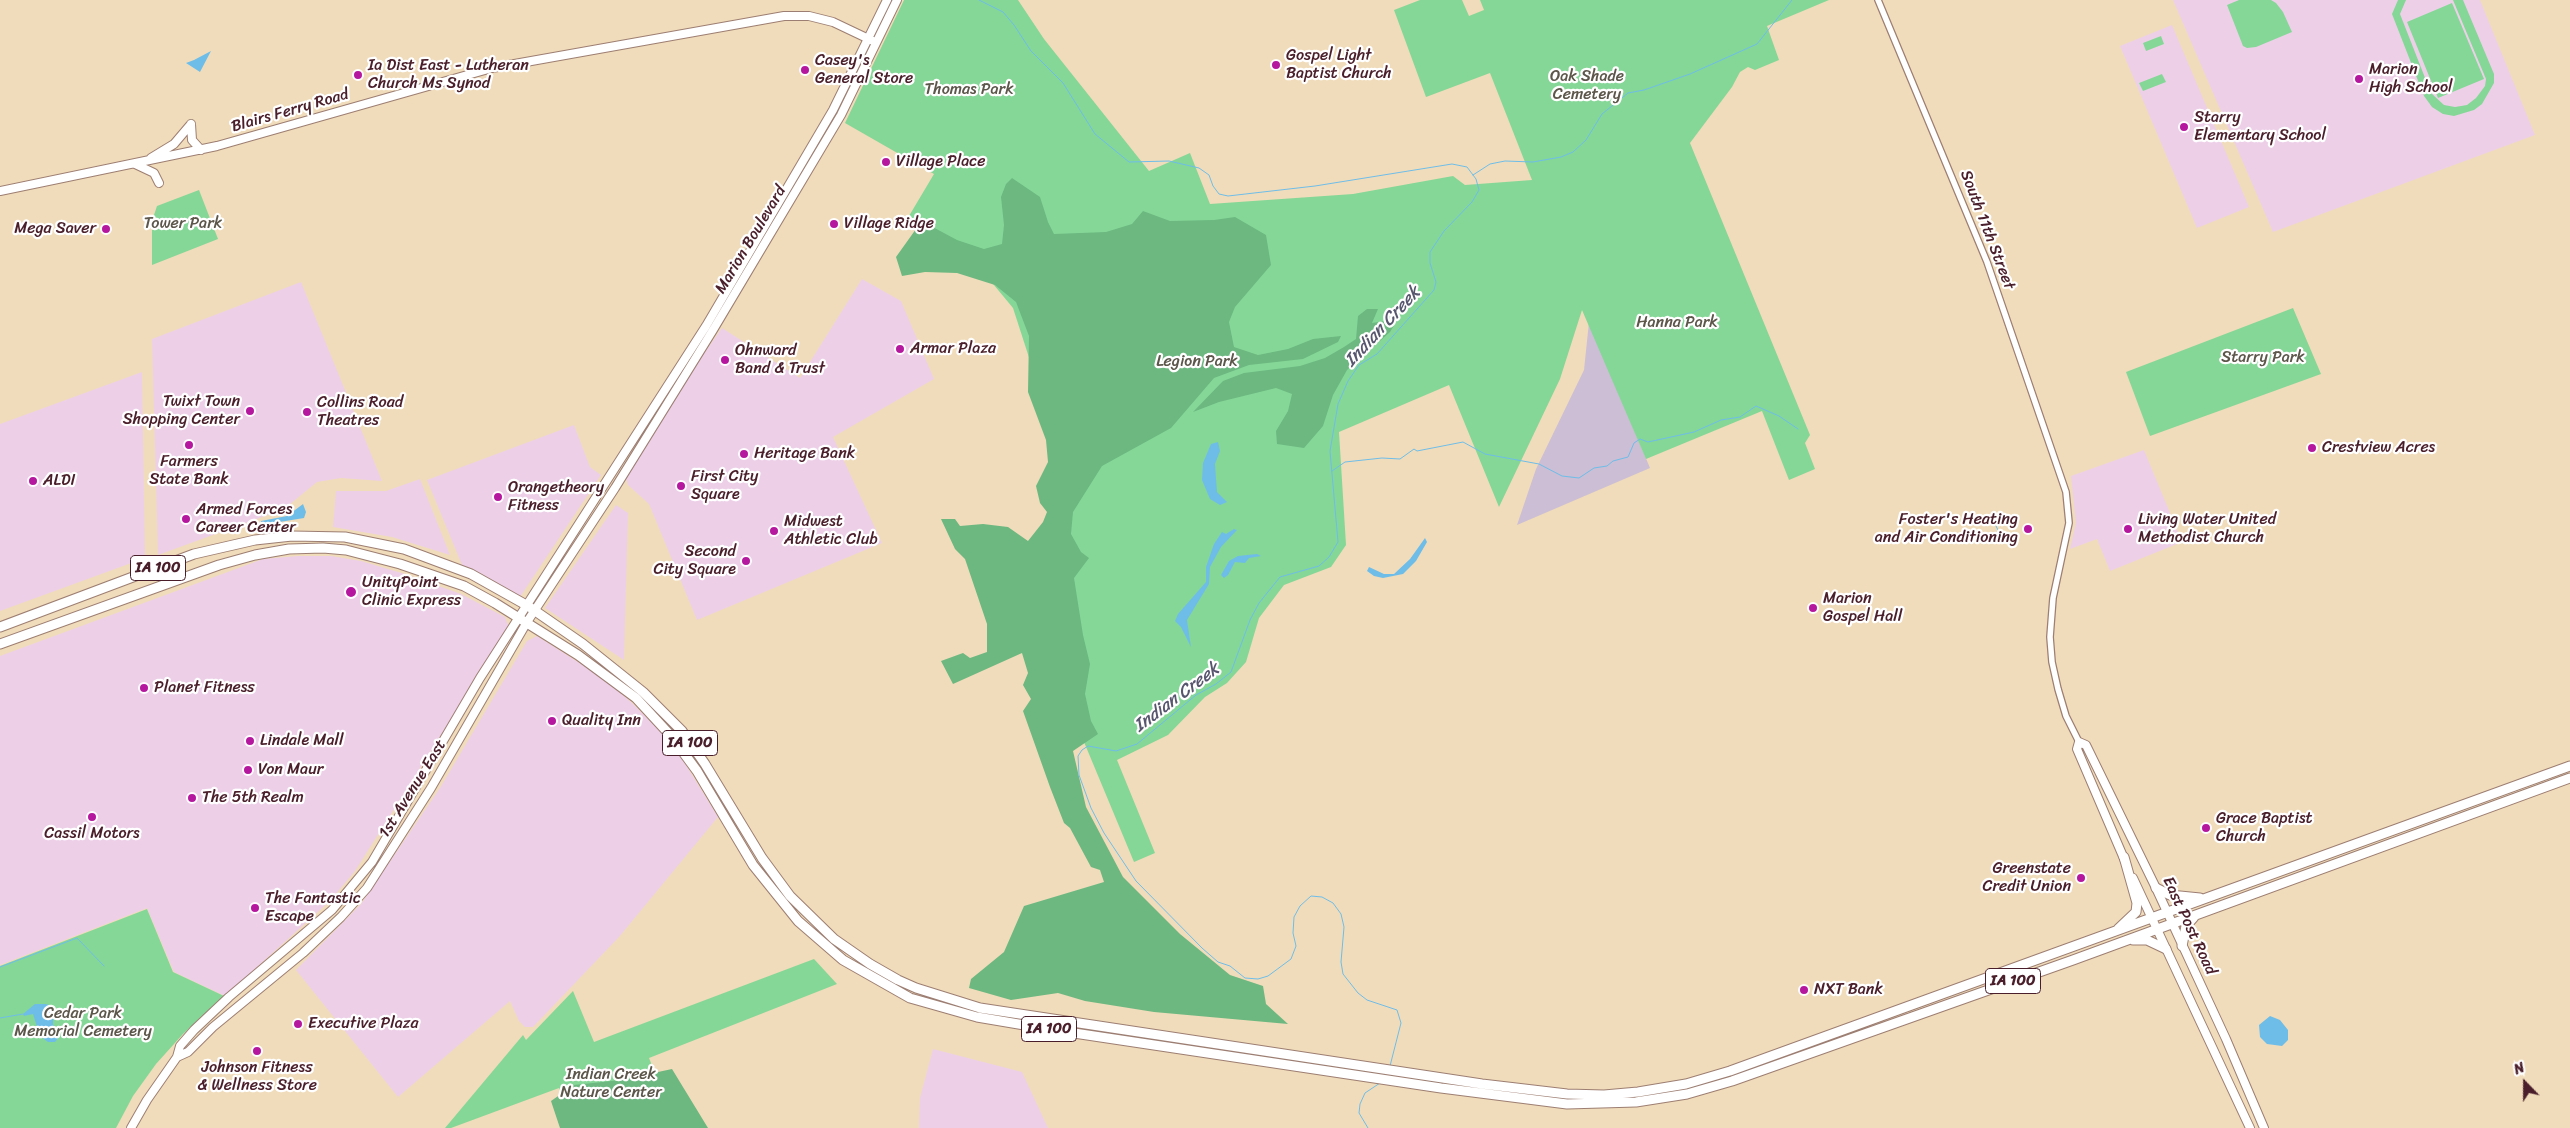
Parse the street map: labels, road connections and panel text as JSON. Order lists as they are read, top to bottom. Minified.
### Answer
{"streets":{"highway":["IA 100"],"main road":["Blairs Ferry Road","Marion Boulevard","1st Avenue East","East Post Road"],"street":["South 11th Street"]},"crossings":[["Blairs Ferry Road","Marion Boulevard"],["South 11th Street","East Post Road"],["Marion Boulevard","1st Avenue East"],["IA 100","1st Avenue East"],["IA 100","East Post Road"]],"water":["Indian Creek"],"parks":["Oak Shade Cemetery","Thomas Park","Tower Park","Hanna Park","Starry Park","Legion Park","Cedar Park Memorial Cemetery","Indian Creek Nature Center"],"places":["Gospel Light Baptist Church","Casey's General Store","Ia Dist East - Lutheran Church Ms Synod","Marion High School","Starry Elementary School","Village Place","Village Ridge","Mega Saver","Armar Plaza","Ohnward Band & Trust","Twixt Town Shopping Center","Collins Road Theatres","Farmers State Bank","Crestview Acres","Heritage Bank","ALDI","First City Square","Orangetheory Fitness","Armed Forces Career Center","Foster's Heating and Air Conditioning","Living Water United Methodist Church","Midwest Athletic Club","Second City Square","UnityPoint Clinic Express","Marion Gospel Hall","Planet Fitness","Quality Inn","Lindale Mall","Von Maur","The 5th Realm","Cassil Motors","Grace Baptist Church","Greenstate Credit Union","The Fantastic Escape","NXT Bank","Executive Plaza","Johnson Fitness & Wellness Store"],"north":"top"}
